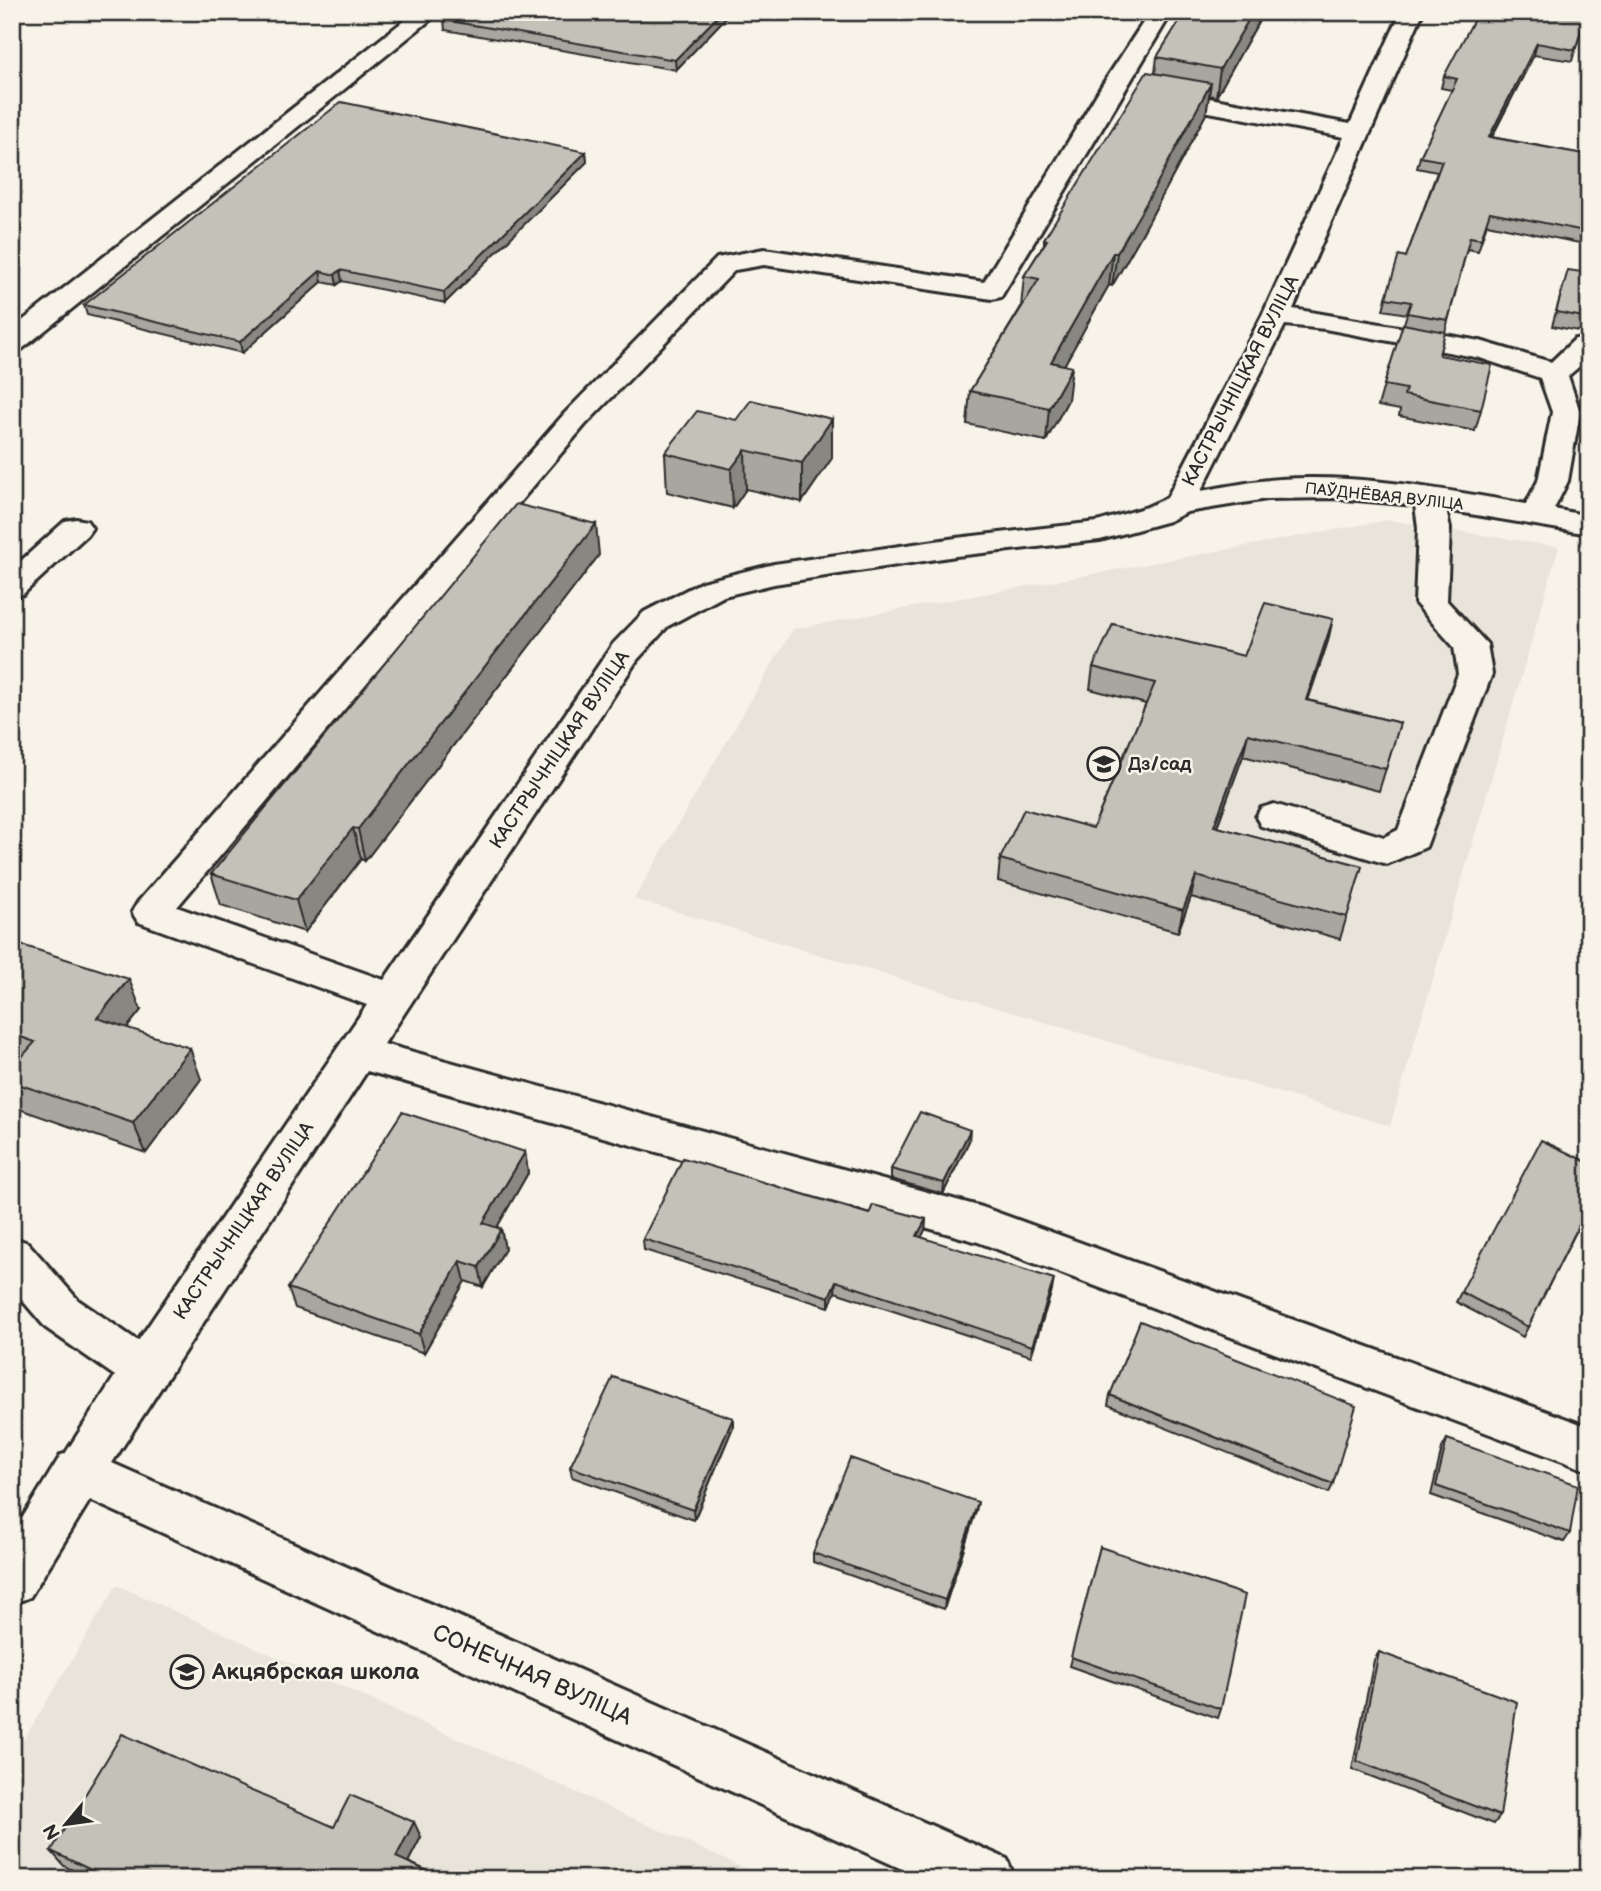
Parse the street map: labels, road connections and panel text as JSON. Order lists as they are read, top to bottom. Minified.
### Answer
{"streets":{"street":["КАСТРЫЧНІЦКАЯ ВУЛІЦА","ПАЎДНЁВАЯ ВУЛІЦА","СОНЕЧНАЯ ВУЛІЦА"]},"crossings":[["КАСТРЫЧНІЦКАЯ ВУЛІЦА","ПАЎДНЁВАЯ ВУЛІЦА"],["КАСТРЫЧНІЦКАЯ ВУЛІЦА","СОНЕЧНАЯ ВУЛІЦА"]],"places":{"school or university":["Дз/сад","Акцябрская школа"]},"north":"bottom left"}
